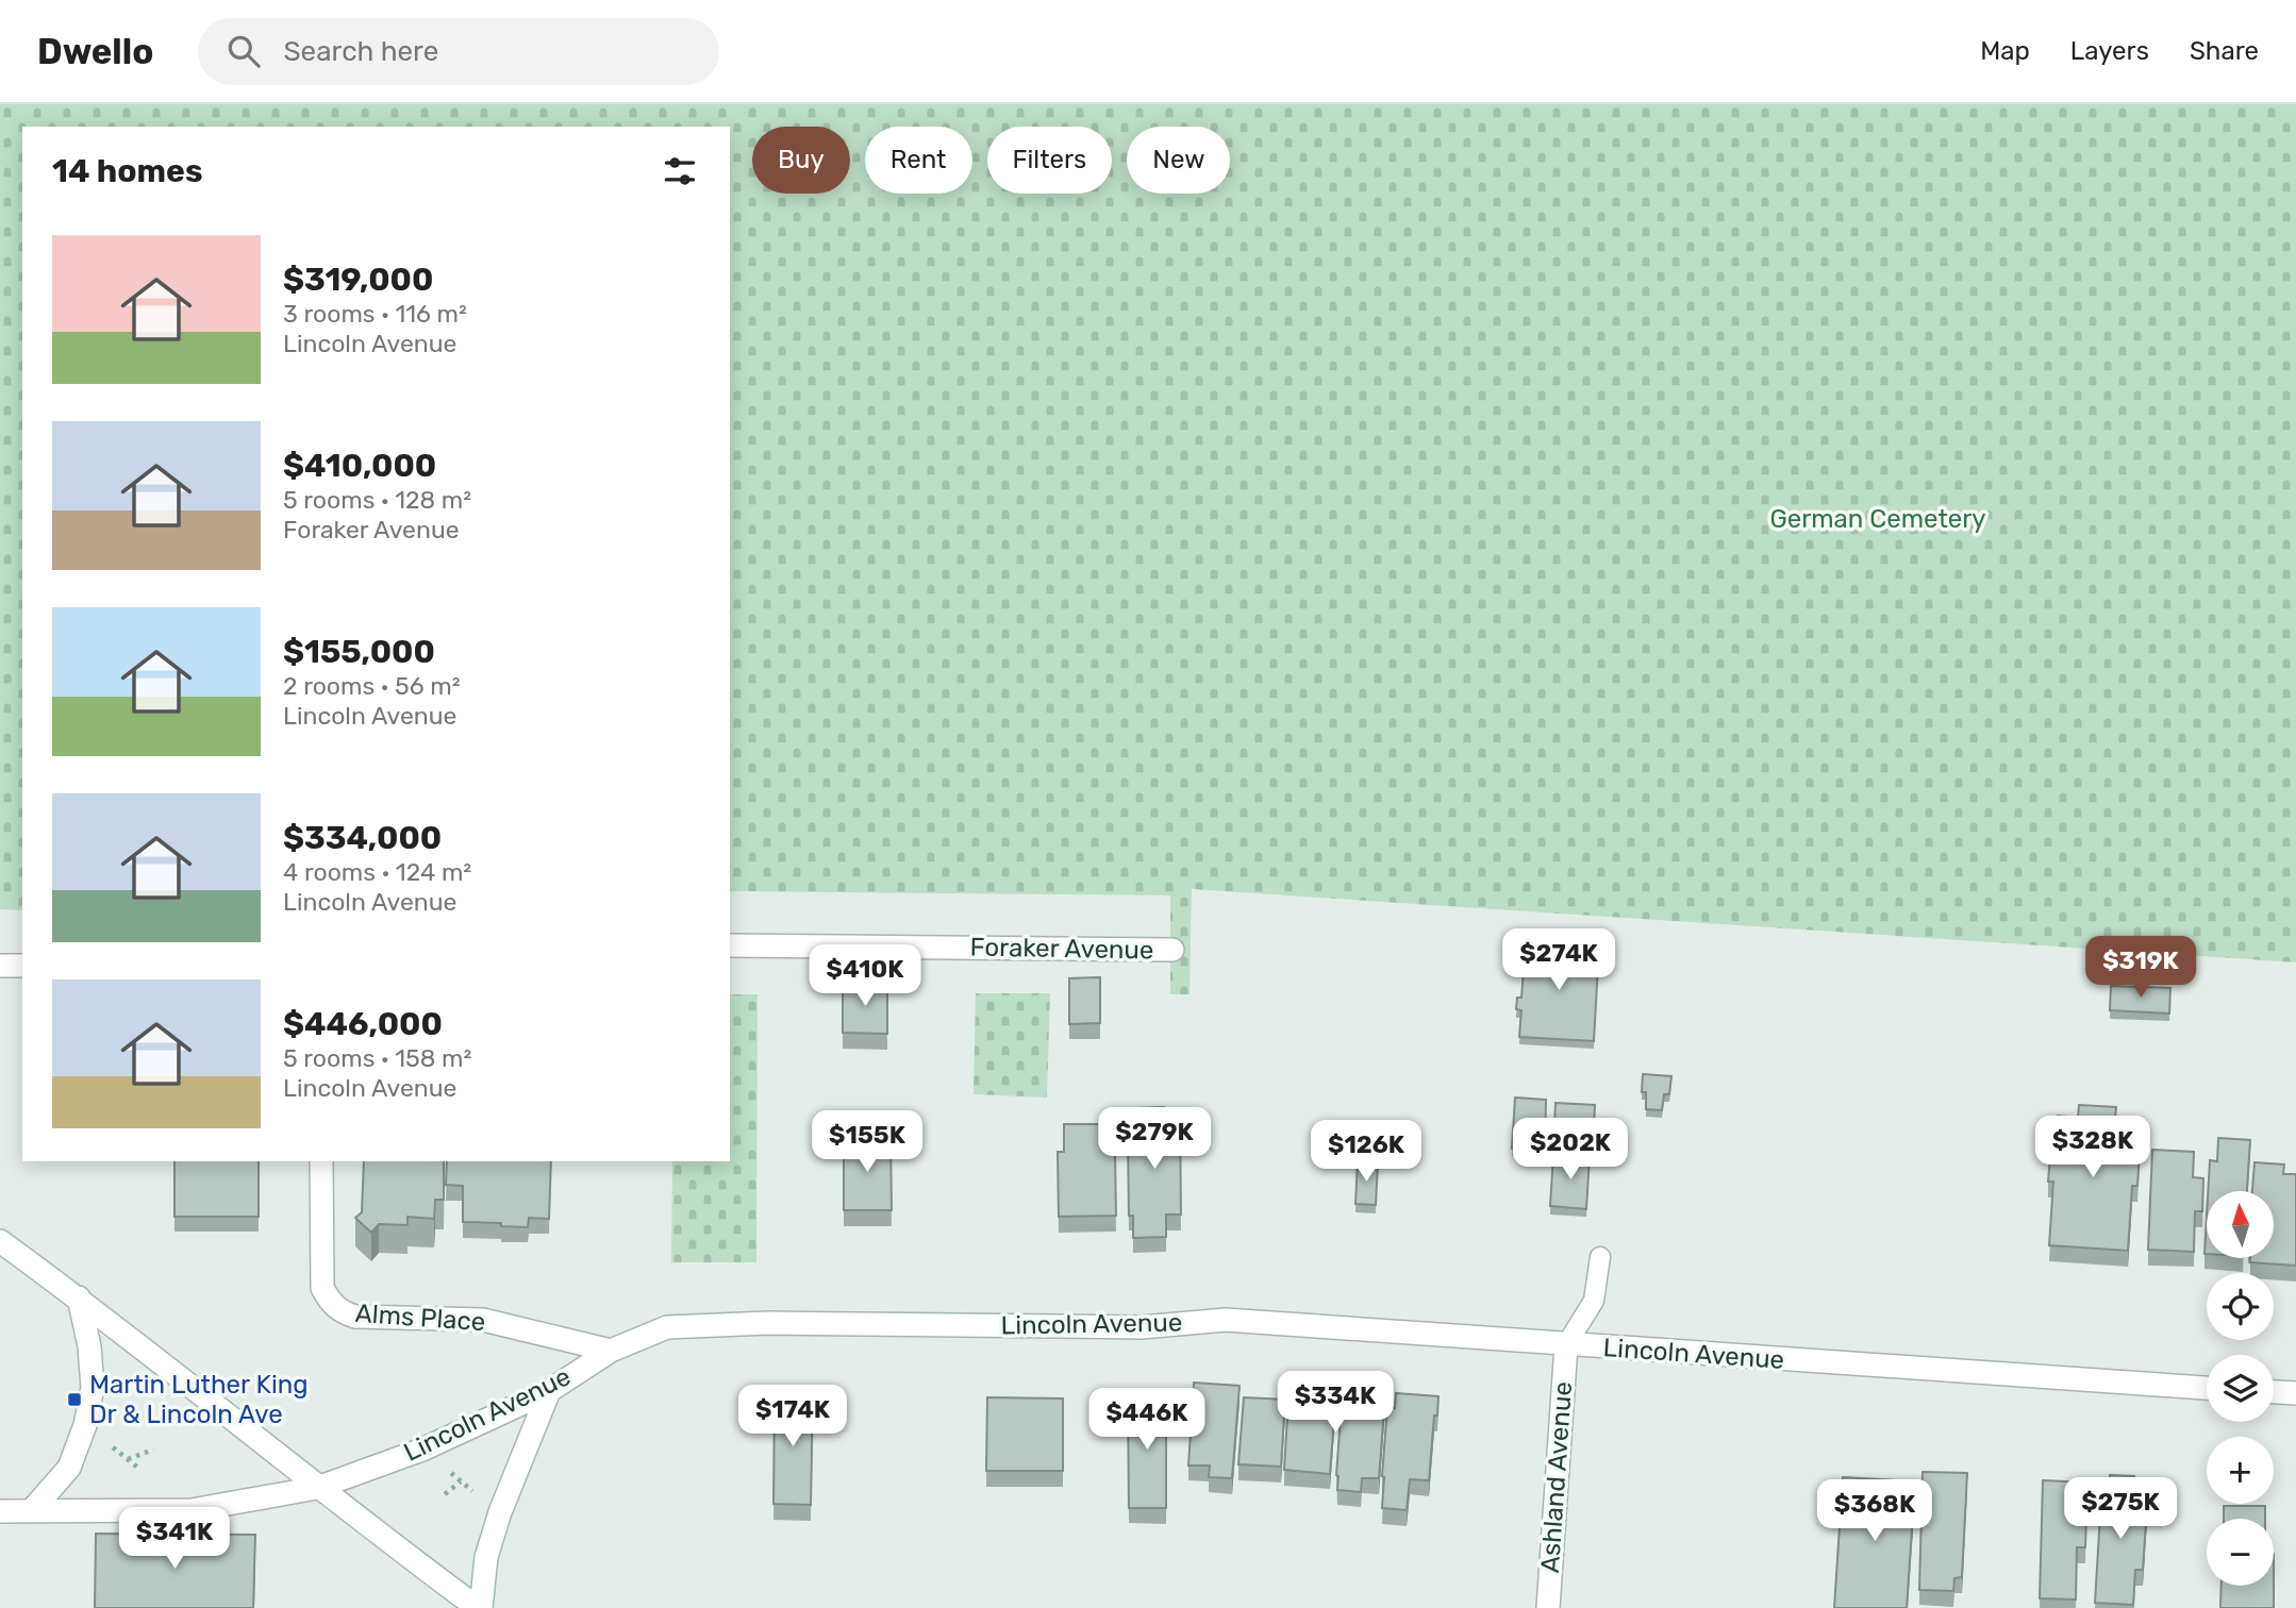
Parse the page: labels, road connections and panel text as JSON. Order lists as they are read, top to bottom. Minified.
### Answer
{"streets":{"street":["Foraker Avenue","Alms Place","Lincoln Avenue","Ashland Avenue"]},"crossings":[["Alms Place","Lincoln Avenue"],["Lincoln Avenue","Ashland Avenue"]],"parks":["German Cemetery"],"places":{"transit":["Martin Luther King Dr & Lincoln Ave"]},"north":"top","page":{"header":"Dwello","search":"Search here","nav":["Map","Layers","Share"],"chip":["Buy","Rent","Filters","New"],"heading":"14 homes","list":[{"name":"$319,000","note":"3 rooms · 116 m² · Lincoln Avenue"},{"name":"$410,000","note":"5 rooms · 128 m² · Foraker Avenue"},{"name":"$155,000","note":"2 rooms · 56 m² · Lincoln Avenue"},{"name":"$334,000","note":"4 rooms · 124 m² · Lincoln Avenue"},{"name":"$446,000","note":"5 rooms · 158 m² · Lincoln Avenue"}],"price":["$274K","$319K","$410K","$279K","$155K","$328K","$202K","$126K","$334K","$174K","$446K","$275K","$368K","$341K"],"map_buttons":["+","−"]}}
